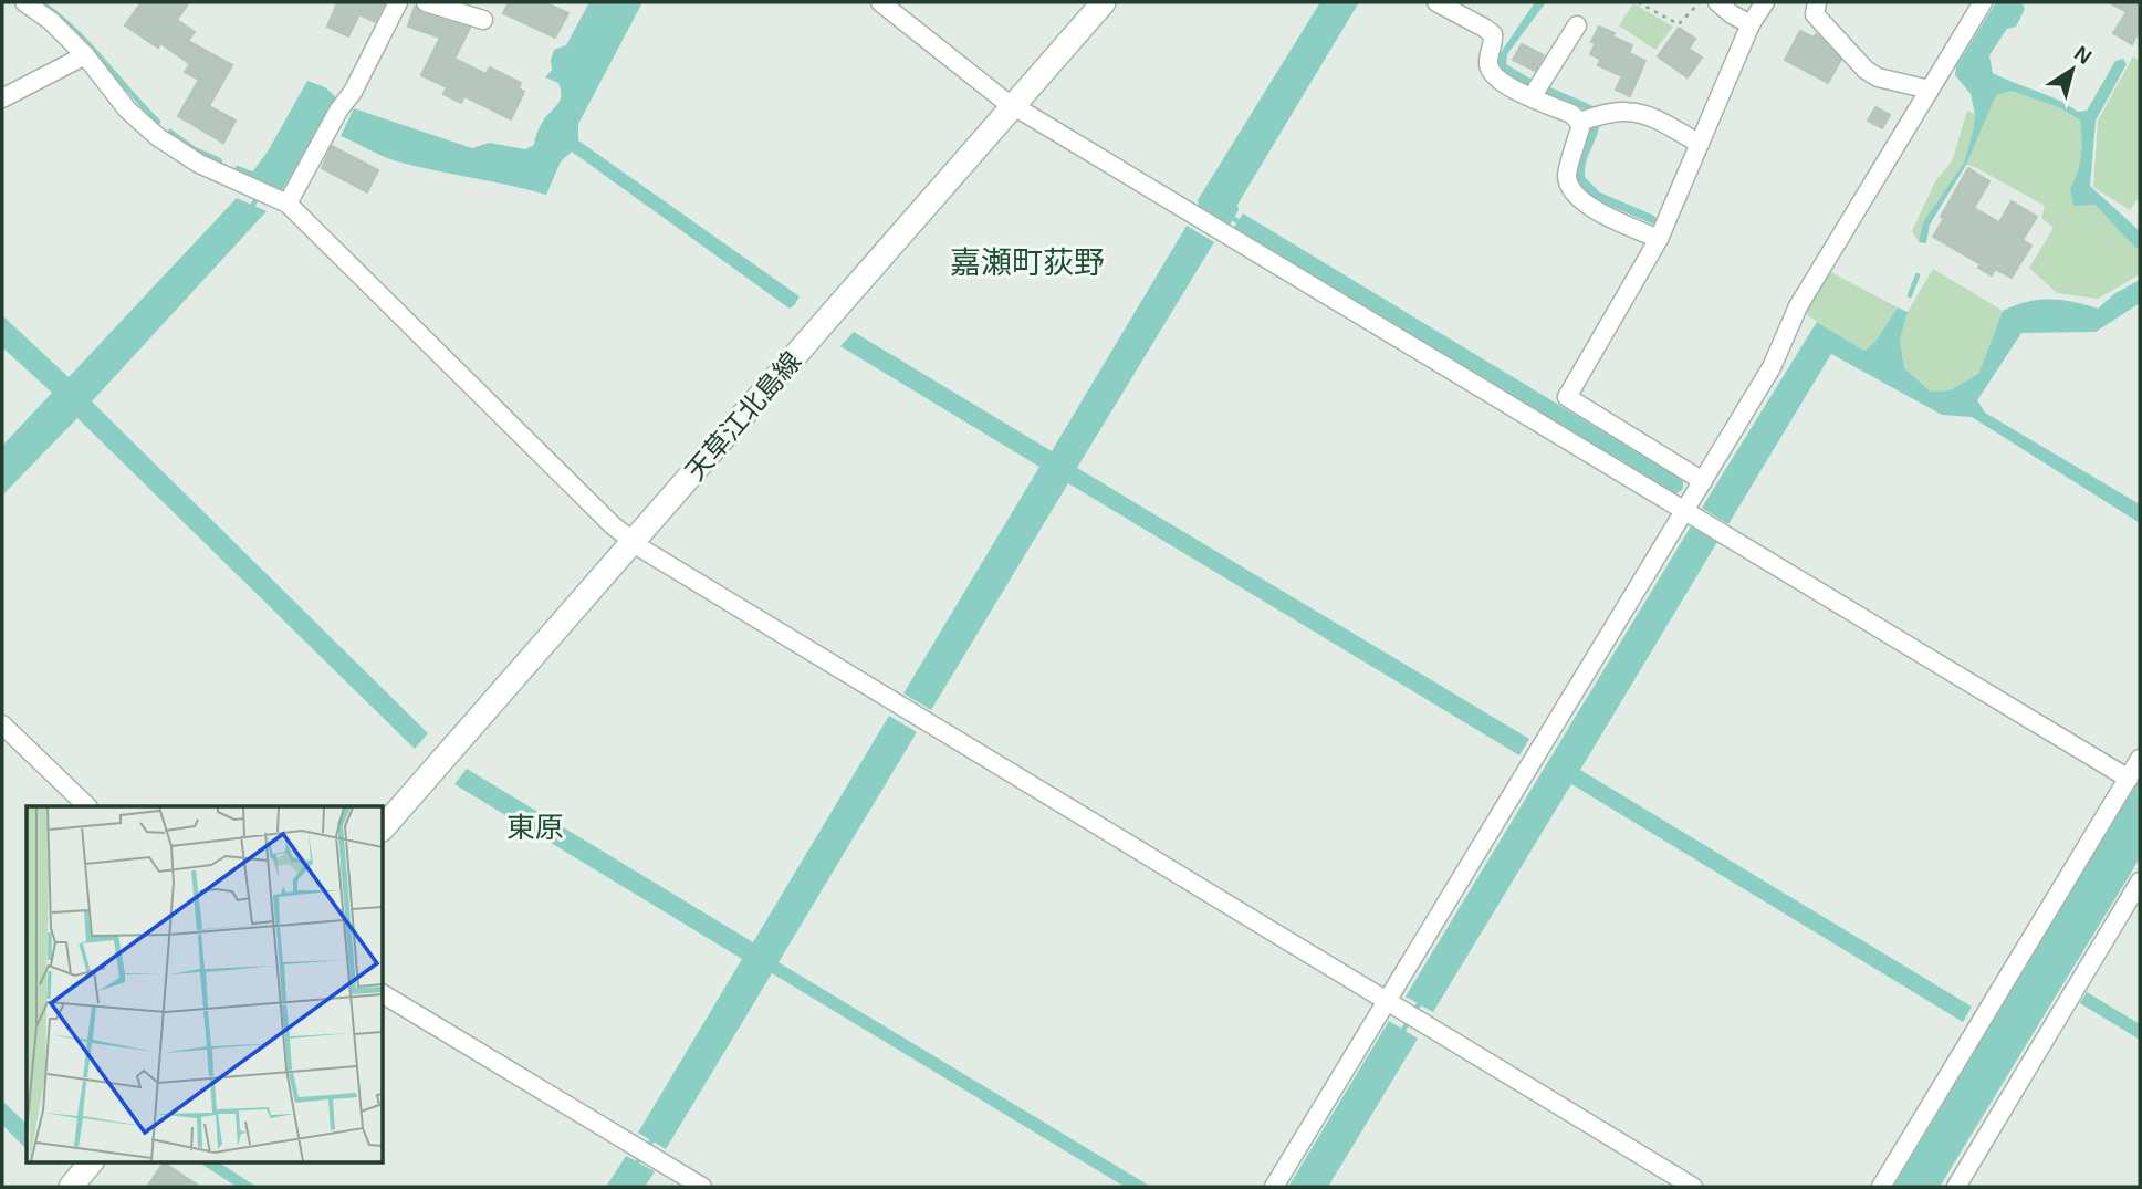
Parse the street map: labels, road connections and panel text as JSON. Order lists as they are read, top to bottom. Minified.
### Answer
{"streets":{"street":["天草江北島線"]},"districts":["嘉瀬町荻野","東原"],"north":"top right"}
